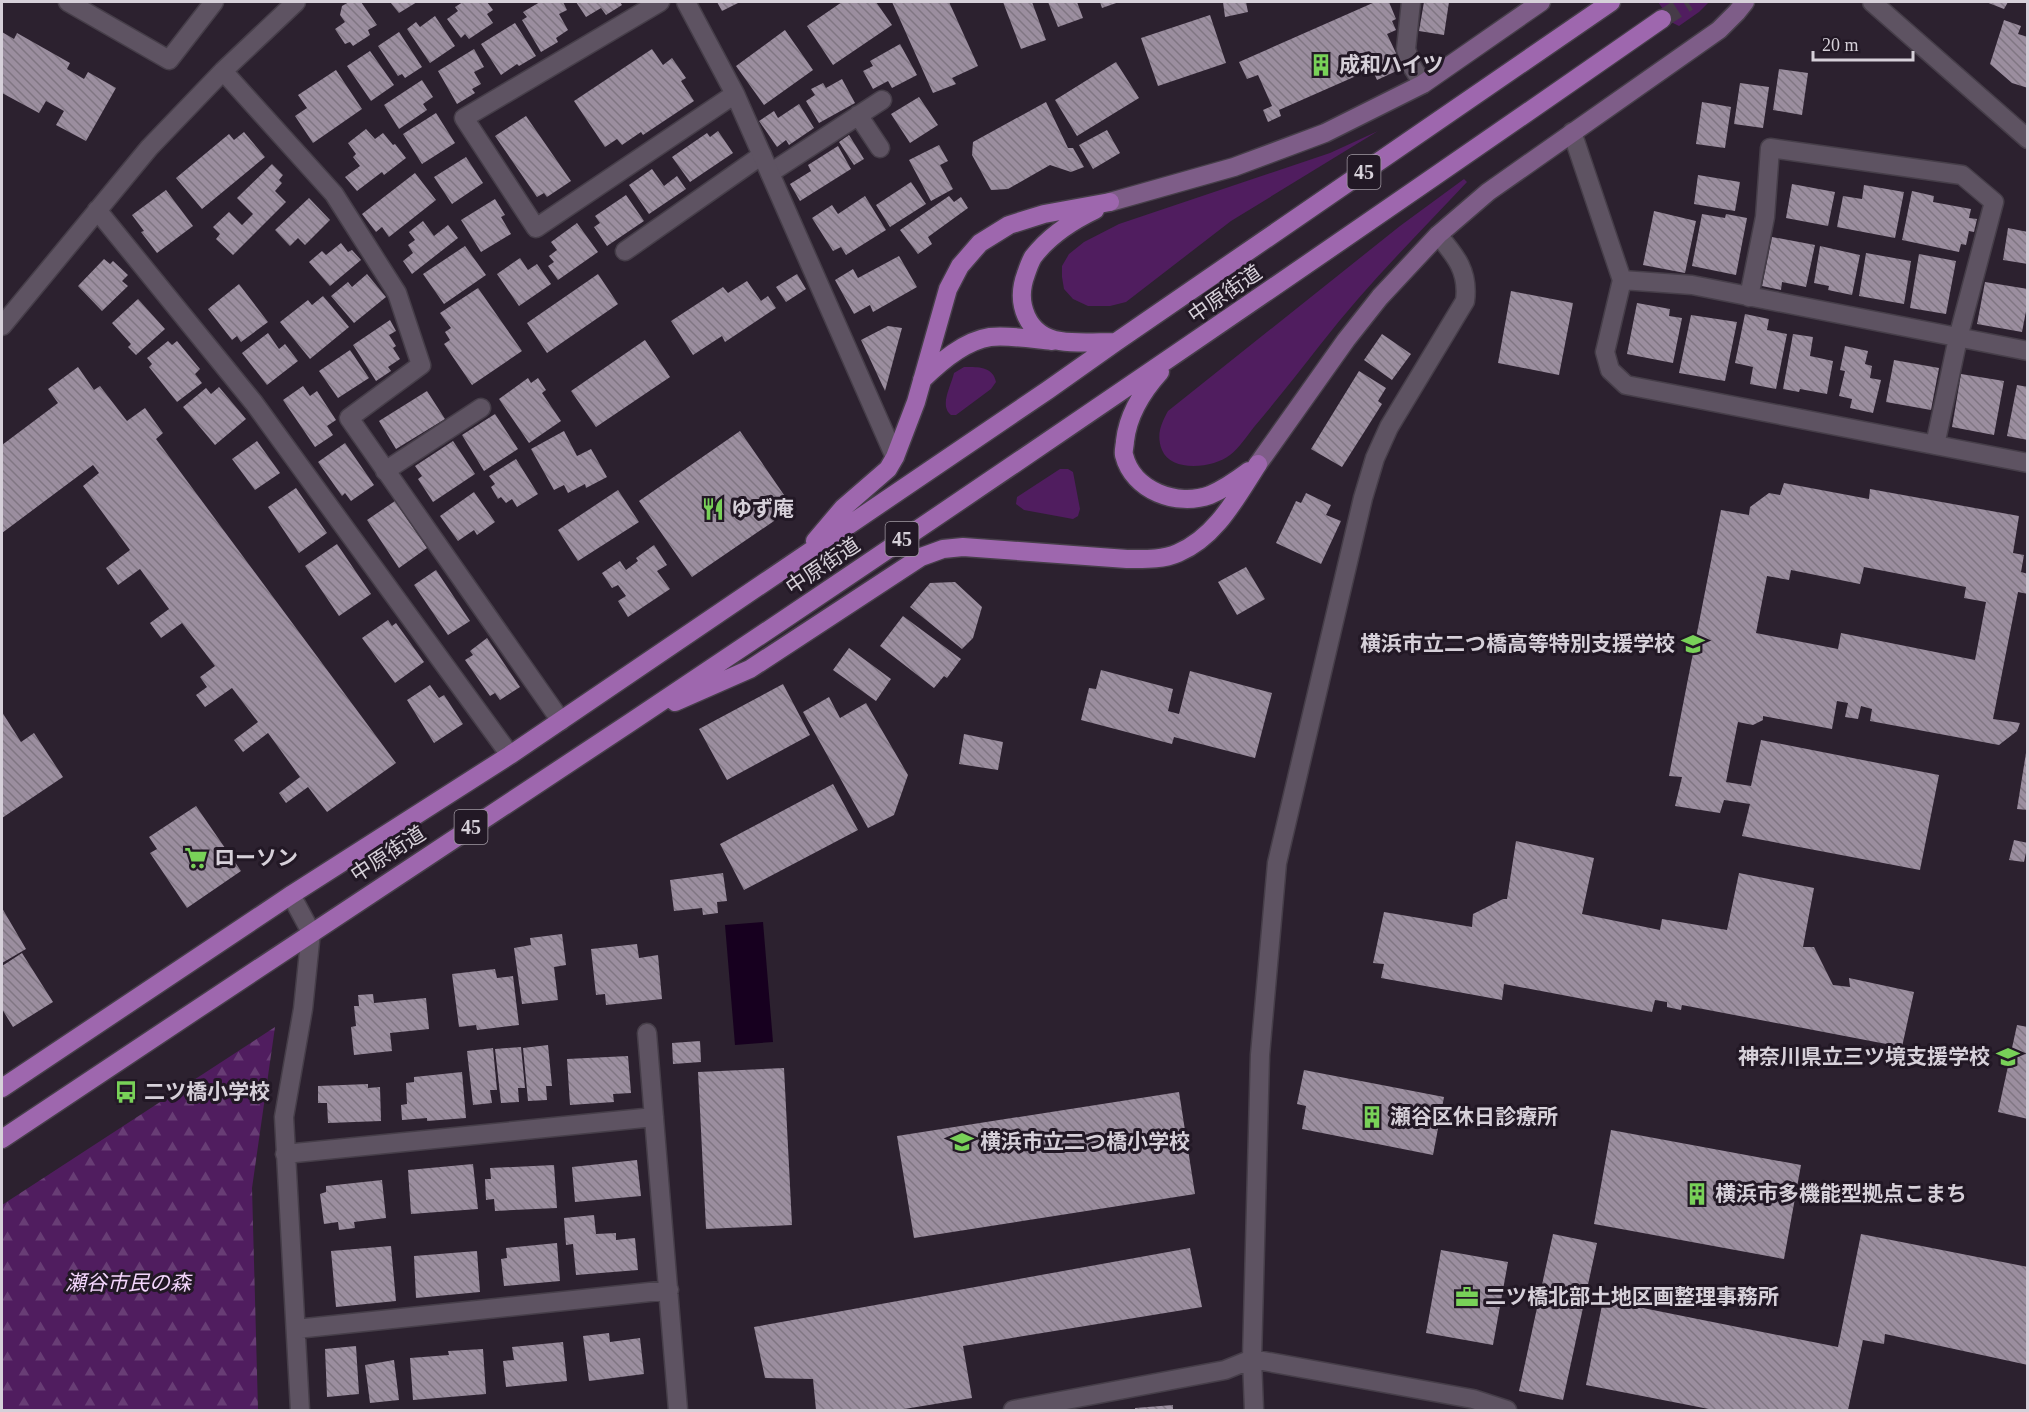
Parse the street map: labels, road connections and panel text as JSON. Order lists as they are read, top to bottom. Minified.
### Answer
{"streets":{"main road":["45","中原街道"]},"parks":["瀬谷市民の森"],"places":{"building":["成和ハイツ","瀬谷区休日診療所","横浜市多機能型拠点こまち"],"restaurant":["ゆず庵"],"school or university":["横浜市立二つ橋高等特別支援学校","神奈川県立三ツ境支援学校","横浜市立二つ橋小学校"],"supermarket":["ローソン"],"bus stop":["二ツ橋小学校"],"office":["二ツ橋北部土地区画整理事務所"]},"scale_bar":"20 m"}
